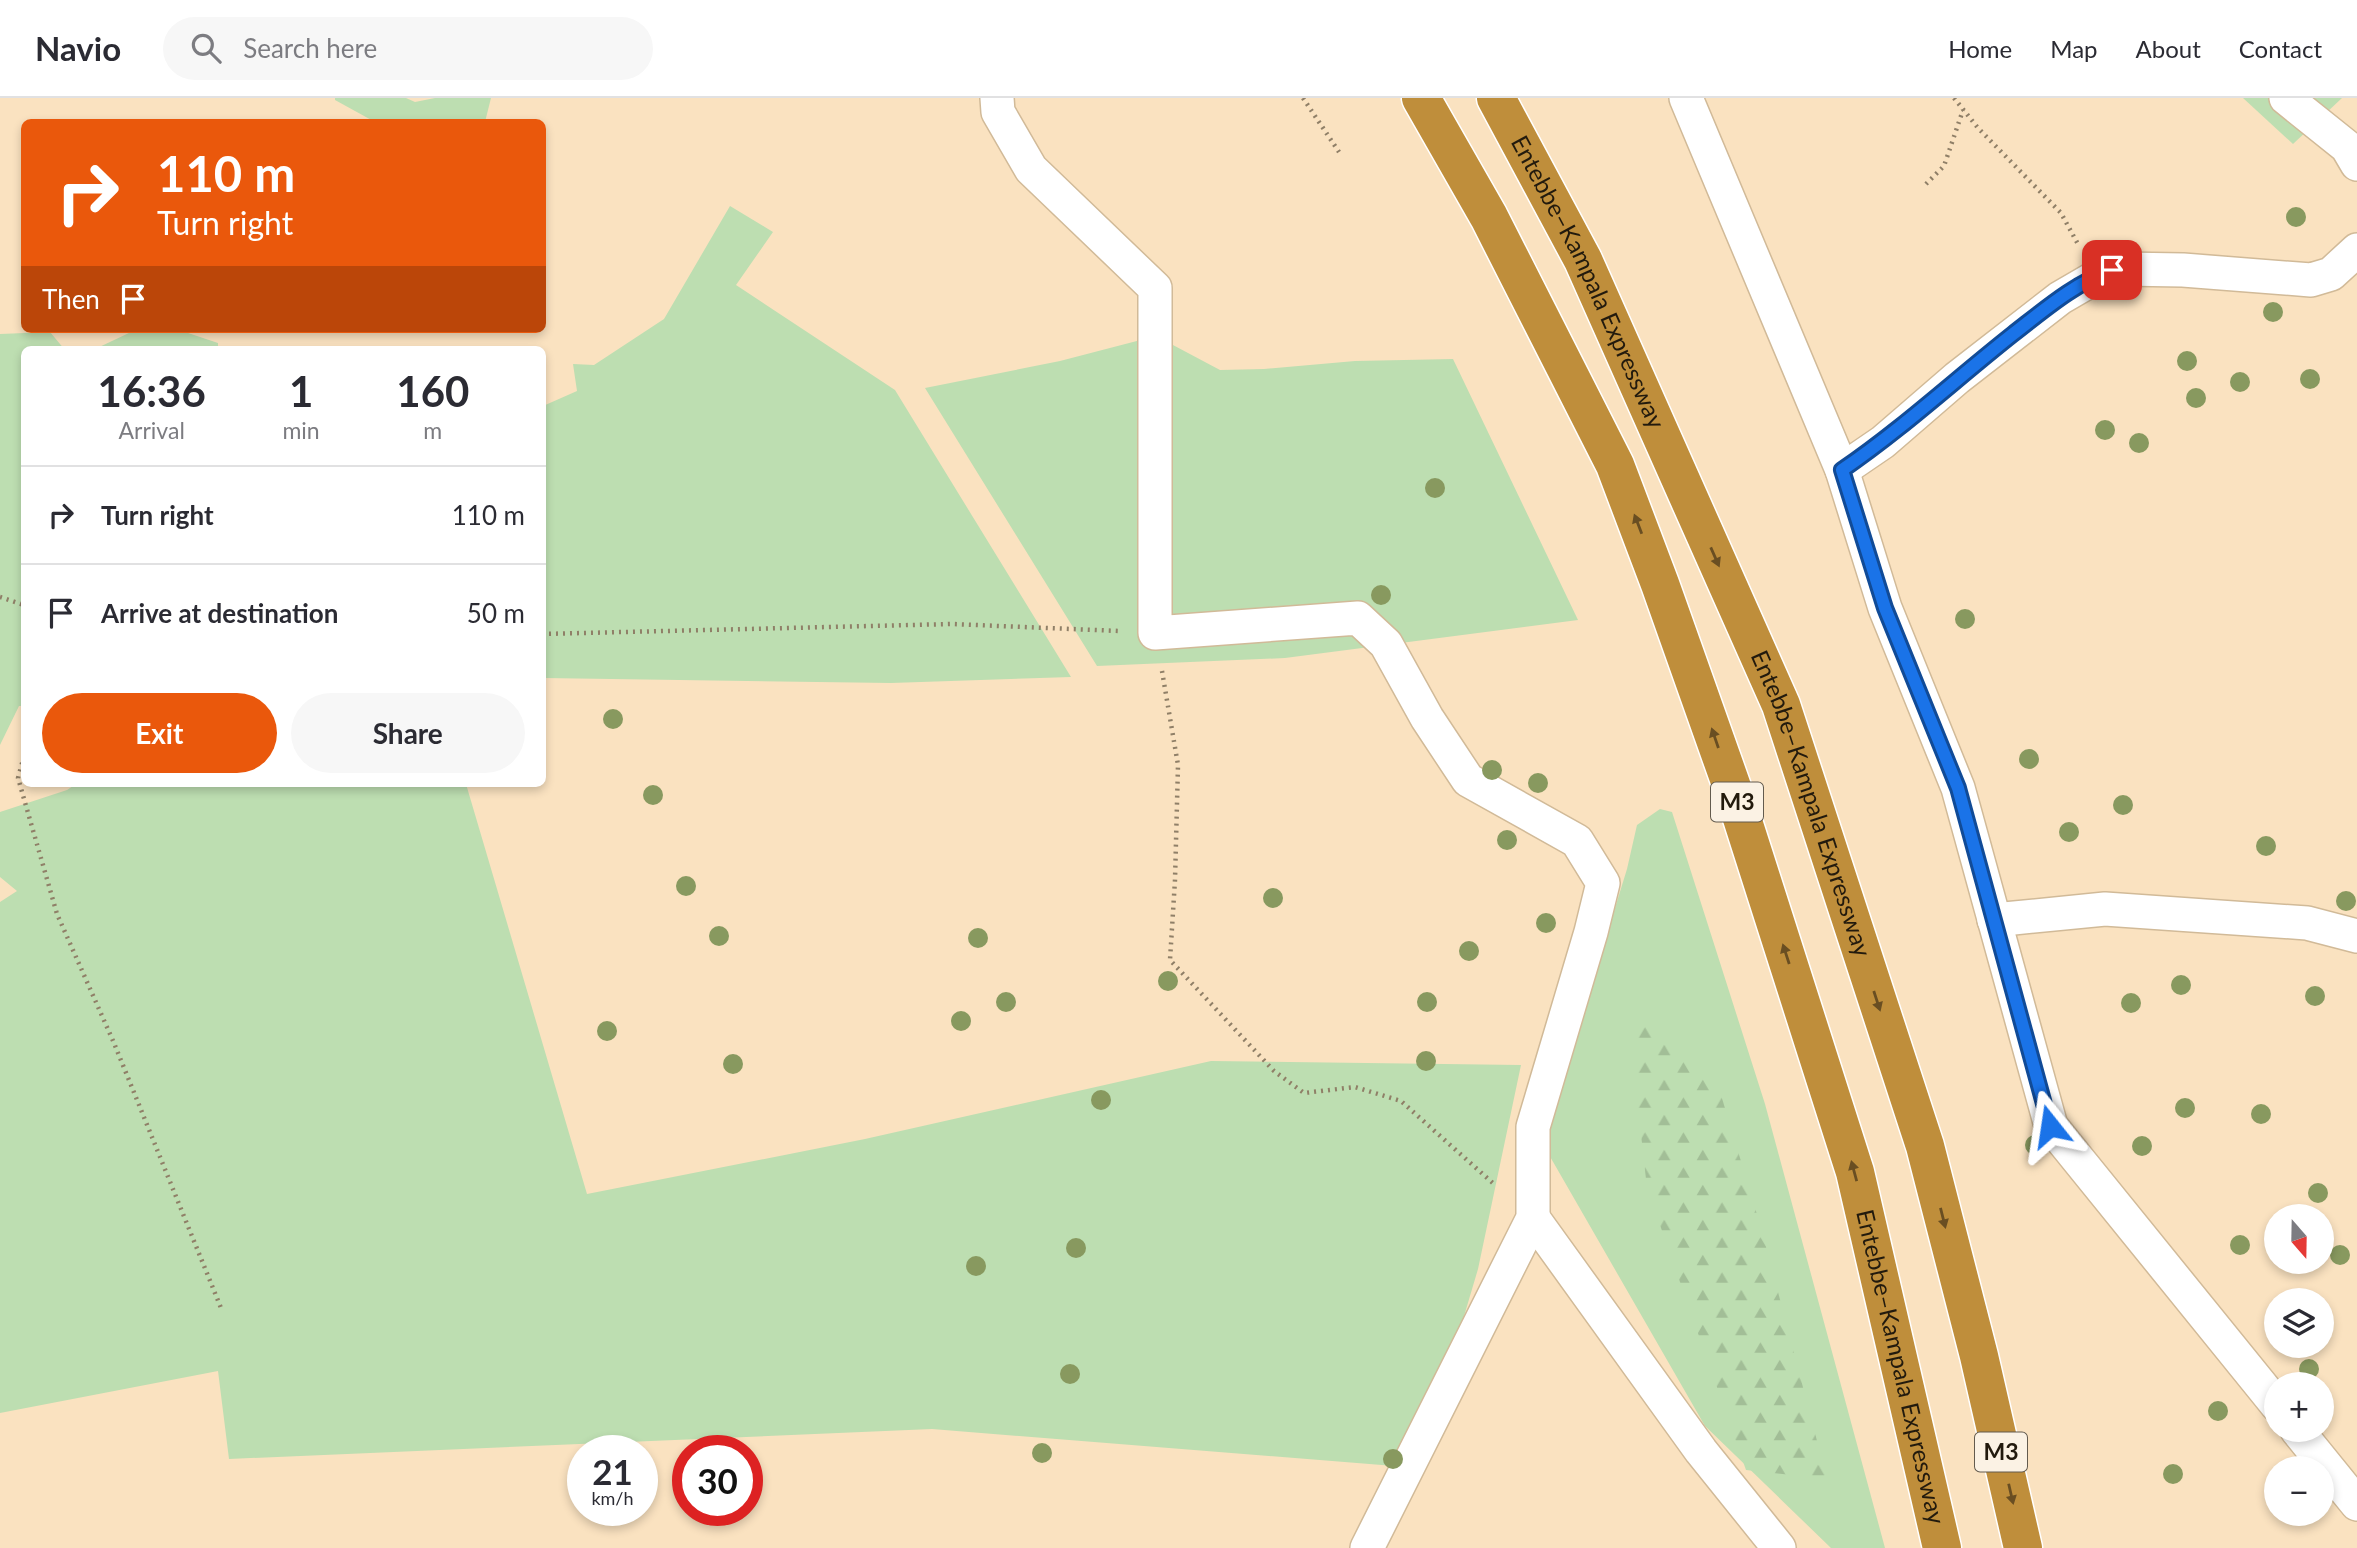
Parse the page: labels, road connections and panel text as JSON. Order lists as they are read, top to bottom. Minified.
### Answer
{"streets":{"highway":["Entebbe–Kampala Expressway","M3"]},"north":"bottom","page":{"header":"Navio","search":"Search here","nav":["Home","Map","About","Contact"],"turn":["110 m","Turn right"],"then":"Then","eta":["16:36","Arrival","1","min","160","m"],"list":[{"name":"Turn right","value":"110 m"},{"name":"Arrive at destination","value":"50 m"}],"buttons":["Exit","Share"],"map_buttons":["+","−"],"speed":"21 km/h","limit":"30"}}
